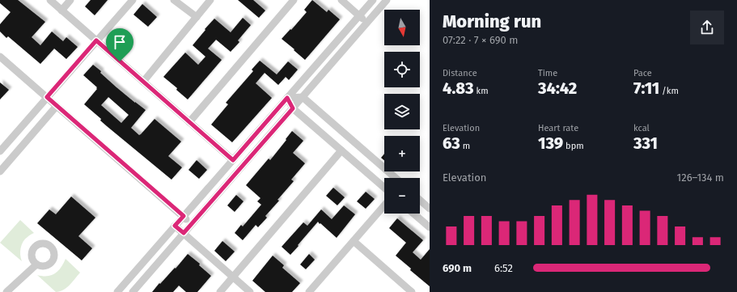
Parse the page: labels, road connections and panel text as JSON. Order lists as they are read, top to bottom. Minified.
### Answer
{"north":"bottom","page":{"heading":["Morning run","07:22 · 7 × 690 m"],"map_buttons":["+","−"],"stats":[["Distance","4.83 km"],["Time","34:42"],["Pace","7:11 /km"],["Elevation","63 m"],["Heart rate","139 bpm"],["kcal","331"]],"chart":["Elevation","126–134 m"],"list":[{"name":"690 m","note":"6:52"}]}}
